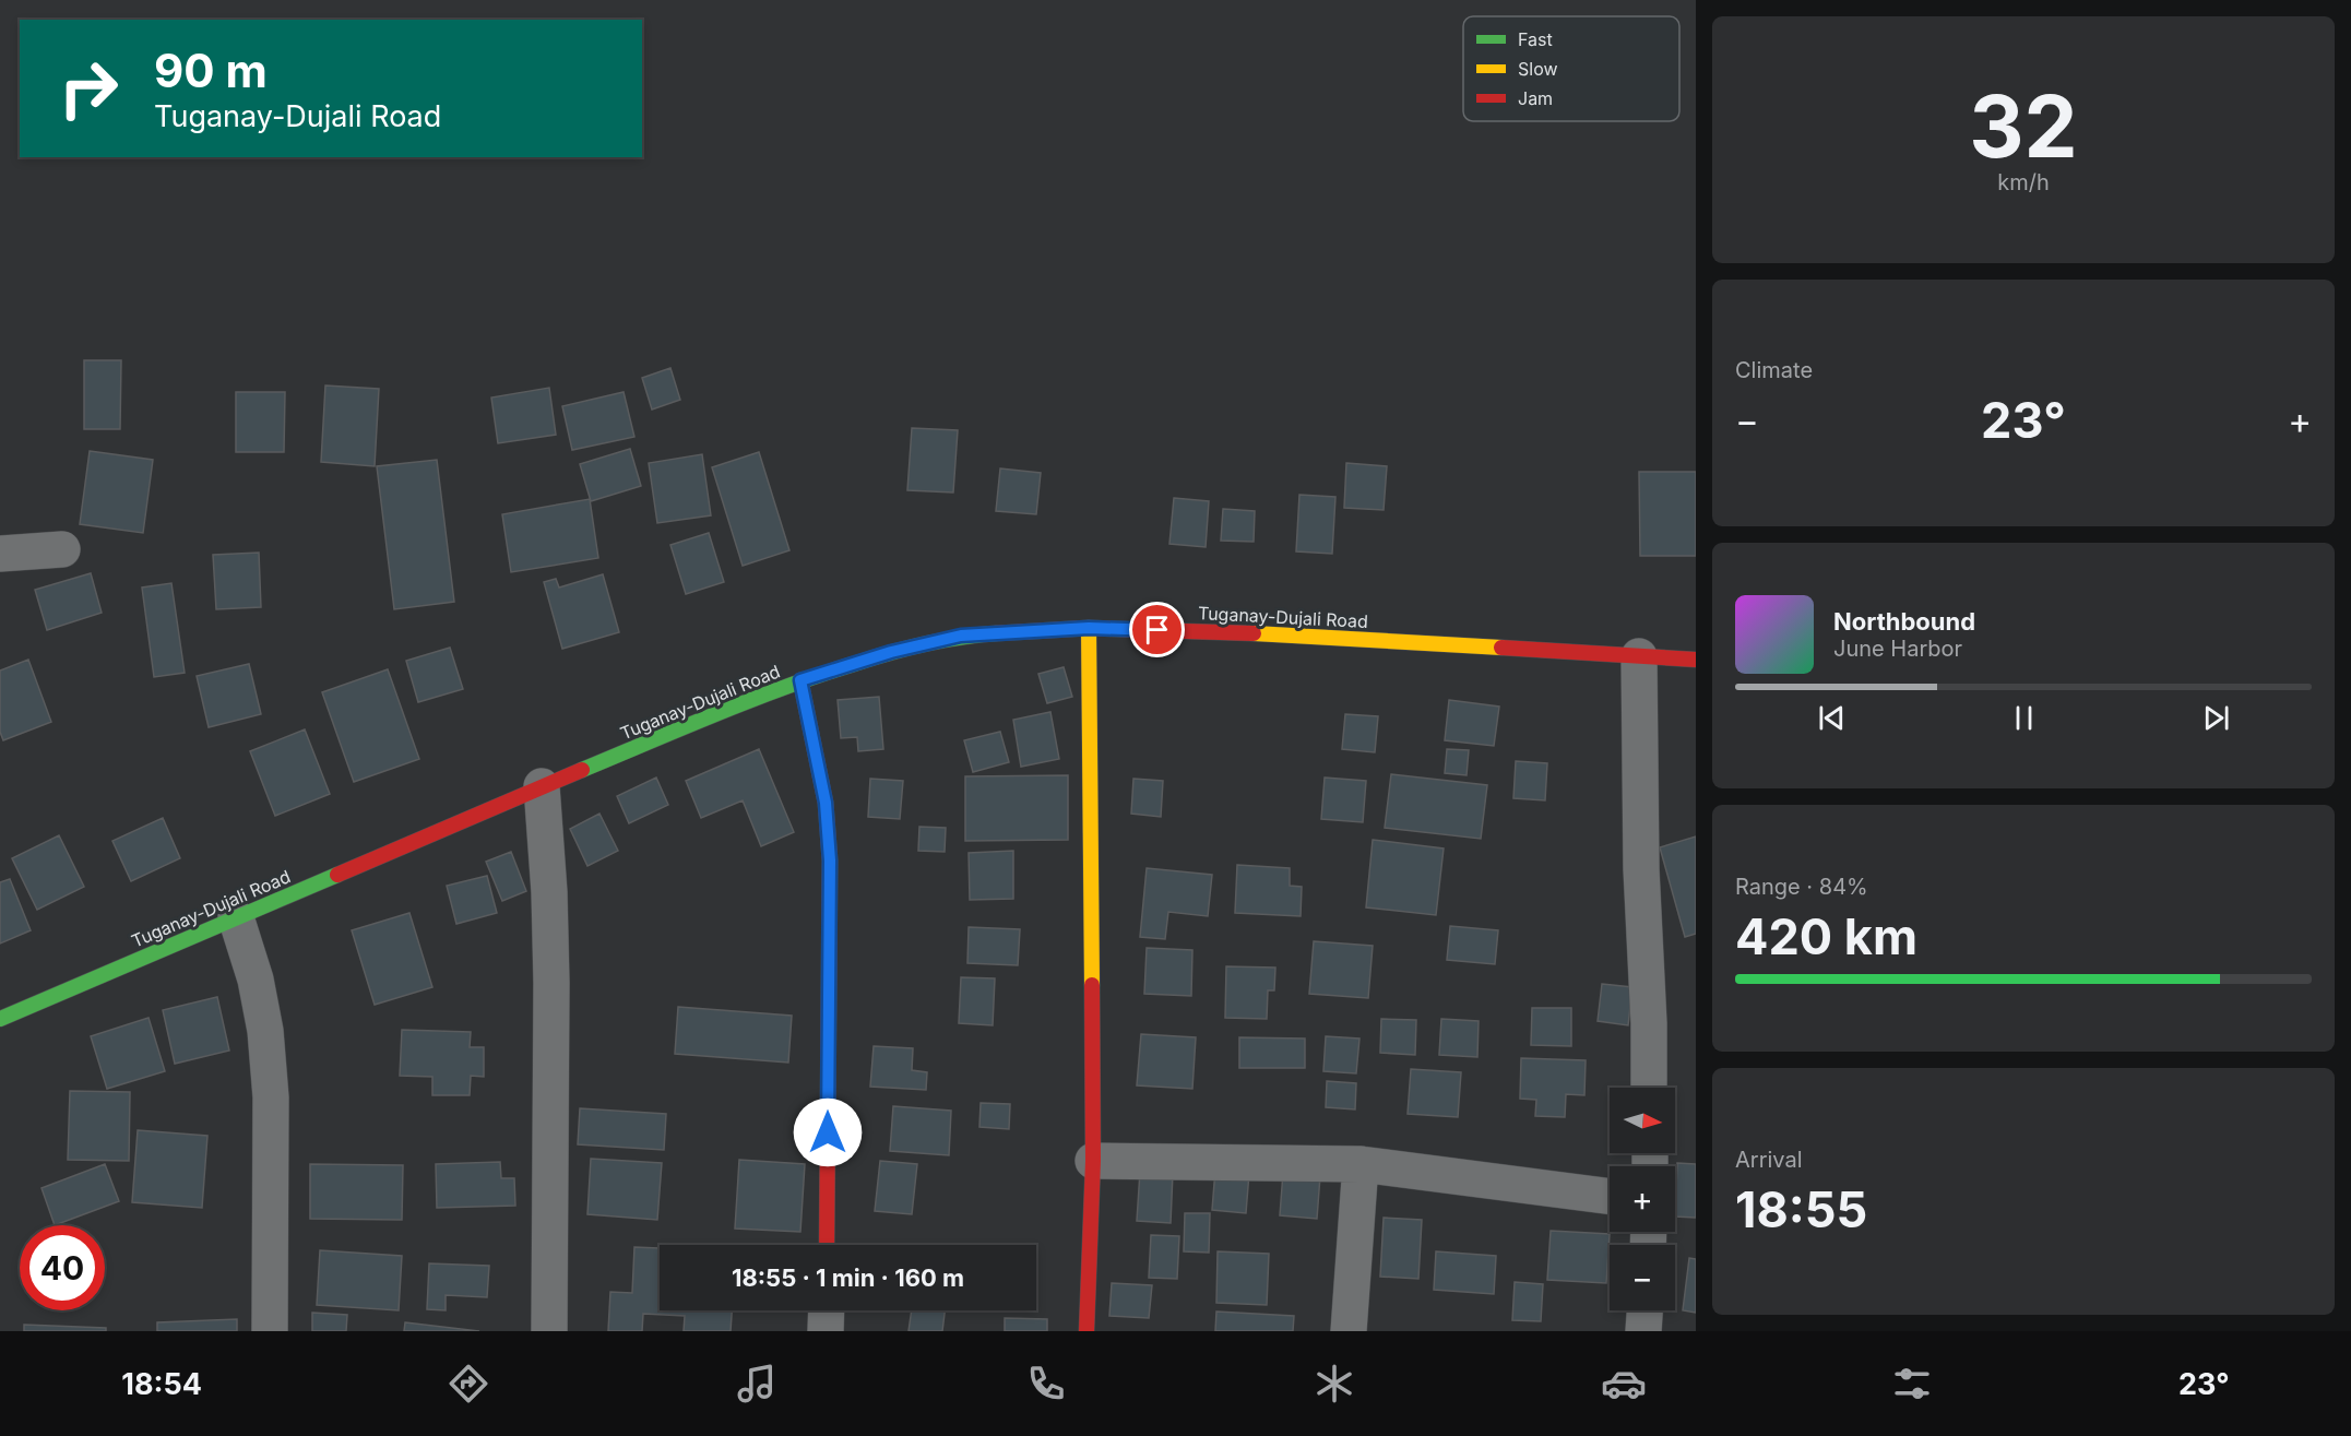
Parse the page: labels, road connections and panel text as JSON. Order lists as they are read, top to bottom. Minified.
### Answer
{"streets":{"main road":["Tuganay-Dujali Road"]},"legend":["Fast","Slow","Jam"],"north":"right","page":{"tile":[["32","km/h"],"Climate",["Range · 84%","420 km"],["Arrival","18:55"]],"turn":["90 m","Tuganay-Dujali Road"],"heat":["−","23°","+"],"song":["Northbound","June Harbor"],"map_buttons":["+","−"],"limit":"40","trip":"18:55 · 1 min · 160 m","tabs":["18:54","23°"]}}
